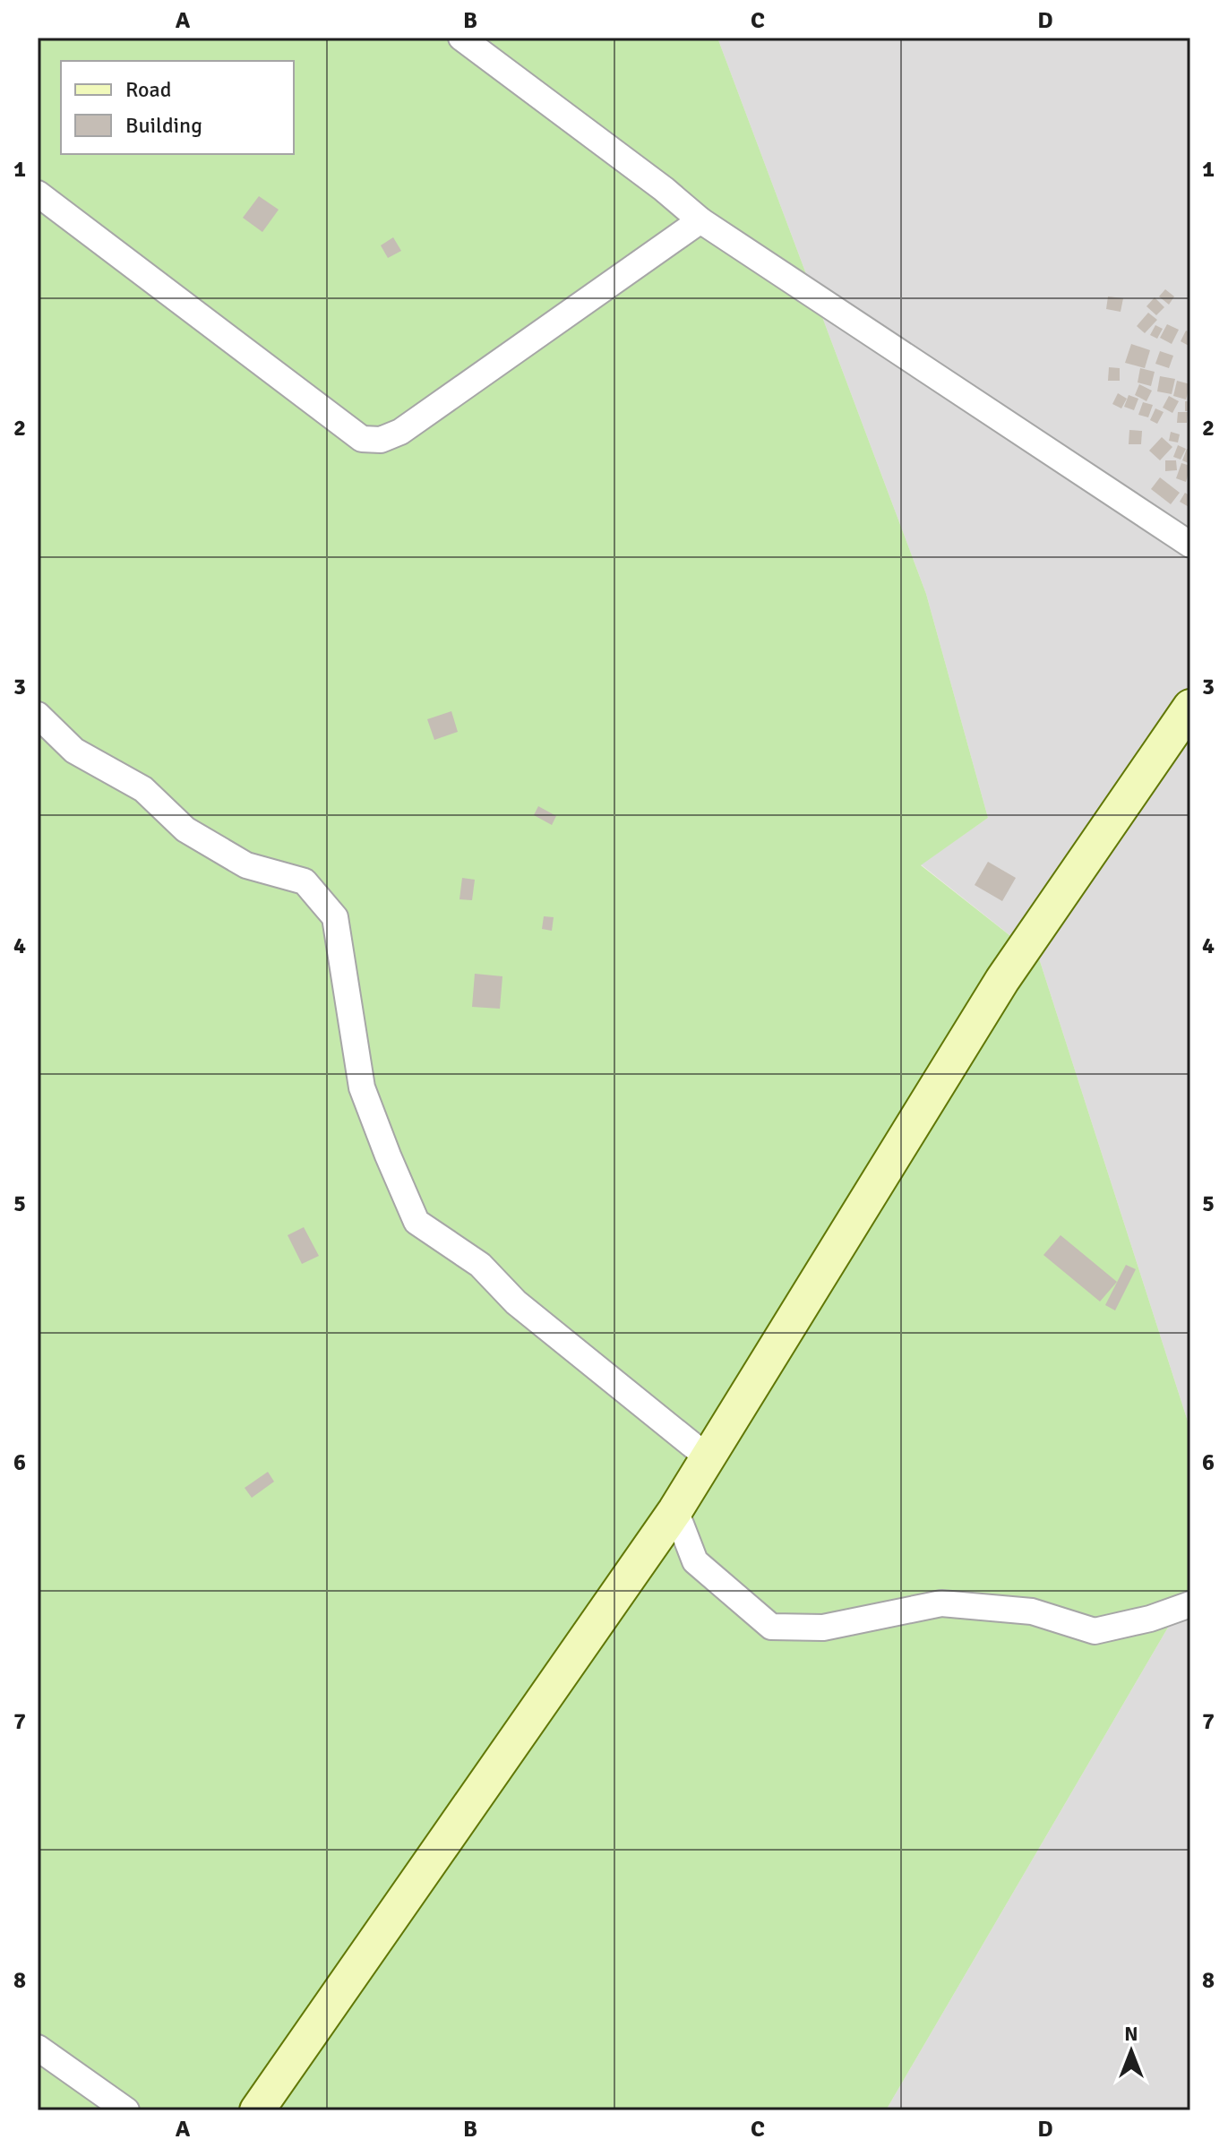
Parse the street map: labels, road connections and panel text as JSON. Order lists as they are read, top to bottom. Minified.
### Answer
{"legend":["Road","Building"],"north":"top","grid":{"columns":["A","B","C","D"],"rows":["1","2","3","4","5","6","7","8"]}}
